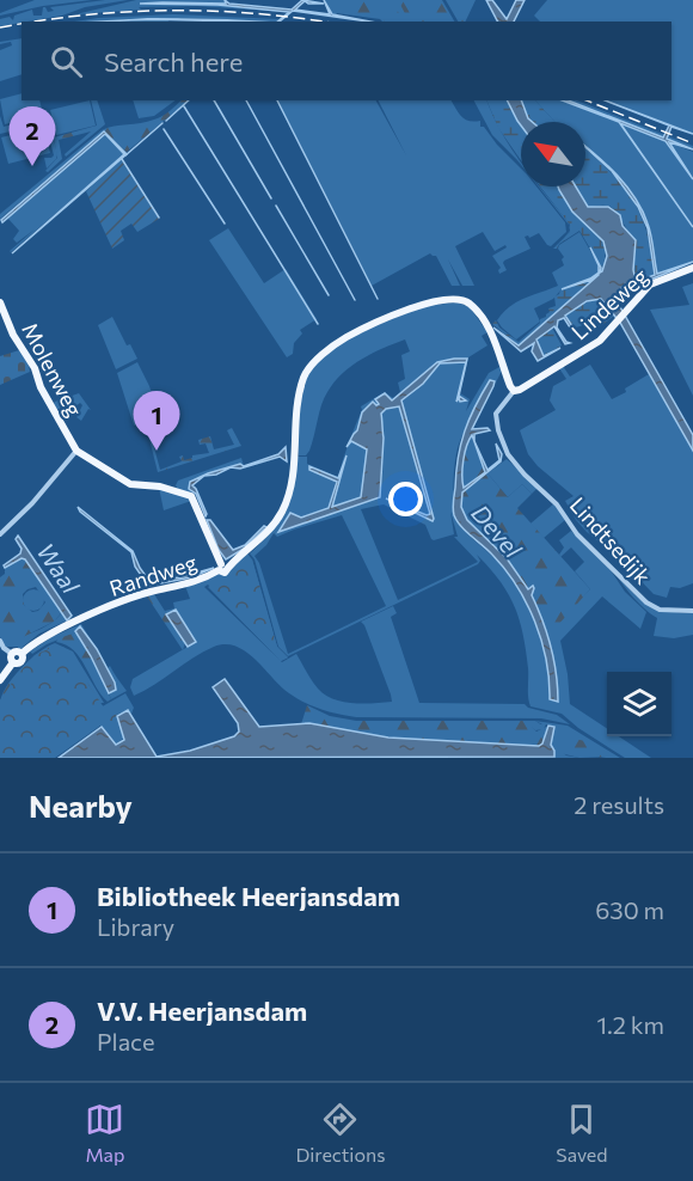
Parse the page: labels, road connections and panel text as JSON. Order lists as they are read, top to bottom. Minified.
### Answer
{"streets":{"main road":["Lindeweg","Molenweg","Randweg"],"street":["Lindtsedijk"]},"crossings":[["Lindeweg","Lindtsedijk"],["Lindeweg","Randweg"],["Lindtsedijk","Randweg"]],"water":["Devel","Waal"],"north":"top left","page":{"search":"Search here","pins":["2","1"],"heading":["Nearby","2 results"],"list":[{"mark":"1","name":"Bibliotheek Heerjansdam","note":"Library","value":"630 m"},{"mark":"2","name":"V.V. Heerjansdam","note":"Place","value":"1.2 km"}],"nav":["Map","Directions","Saved"]}}
